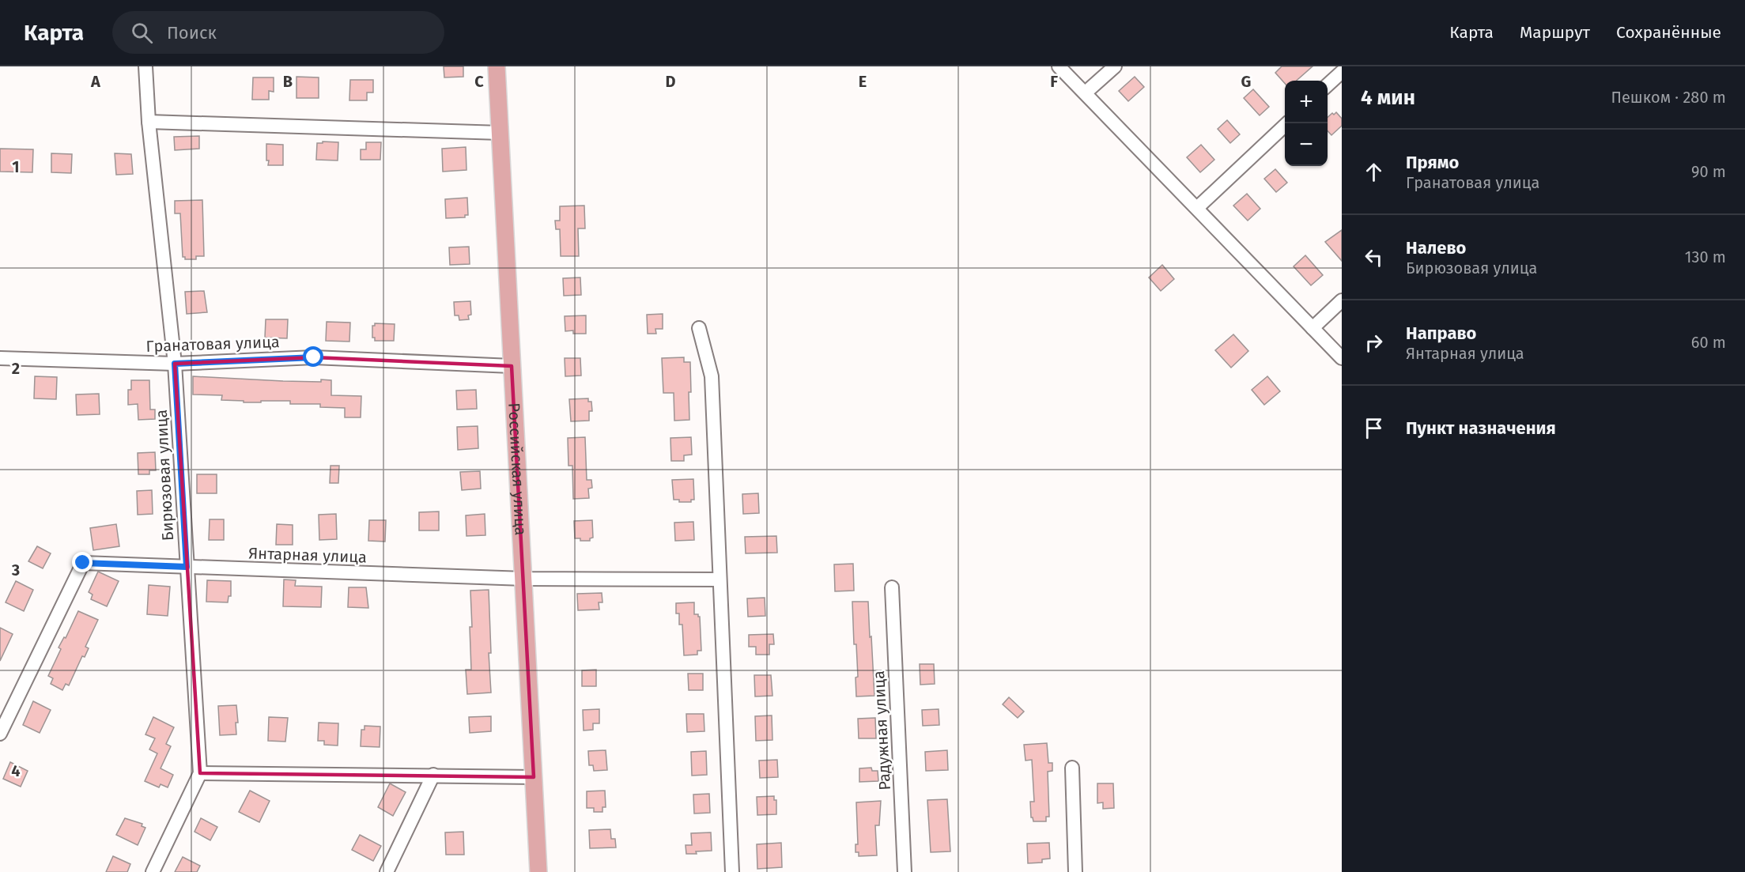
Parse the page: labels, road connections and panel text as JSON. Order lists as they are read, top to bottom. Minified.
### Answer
{"streets":{"main road":["Российская улица"],"street":["Гранатовая улица","Бирюзовая улица","Янтарная улица","Радужная улица"]},"crossings":[["Гранатовая улица","Российская улица"],["Гранатовая улица","Бирюзовая улица"],["Российская улица","Янтарная улица"],["Бирюзовая улица","Янтарная улица"]],"page":{"header":"Карта","search":"Поиск","nav":["Карта","Маршрут","Сохранённые"],"heading":["4 мин","Пешком · 280 m"],"map_buttons":["+","−"],"list":[["Прямо","Гранатовая улица","90 m"],["Налево","Бирюзовая улица","130 m"],["Направо","Янтарная улица","60 m"],"Пункт назначения"]},"grid":{"columns":["A","B","C","D","E","F","G"],"rows":["1","2","3","4"]}}
